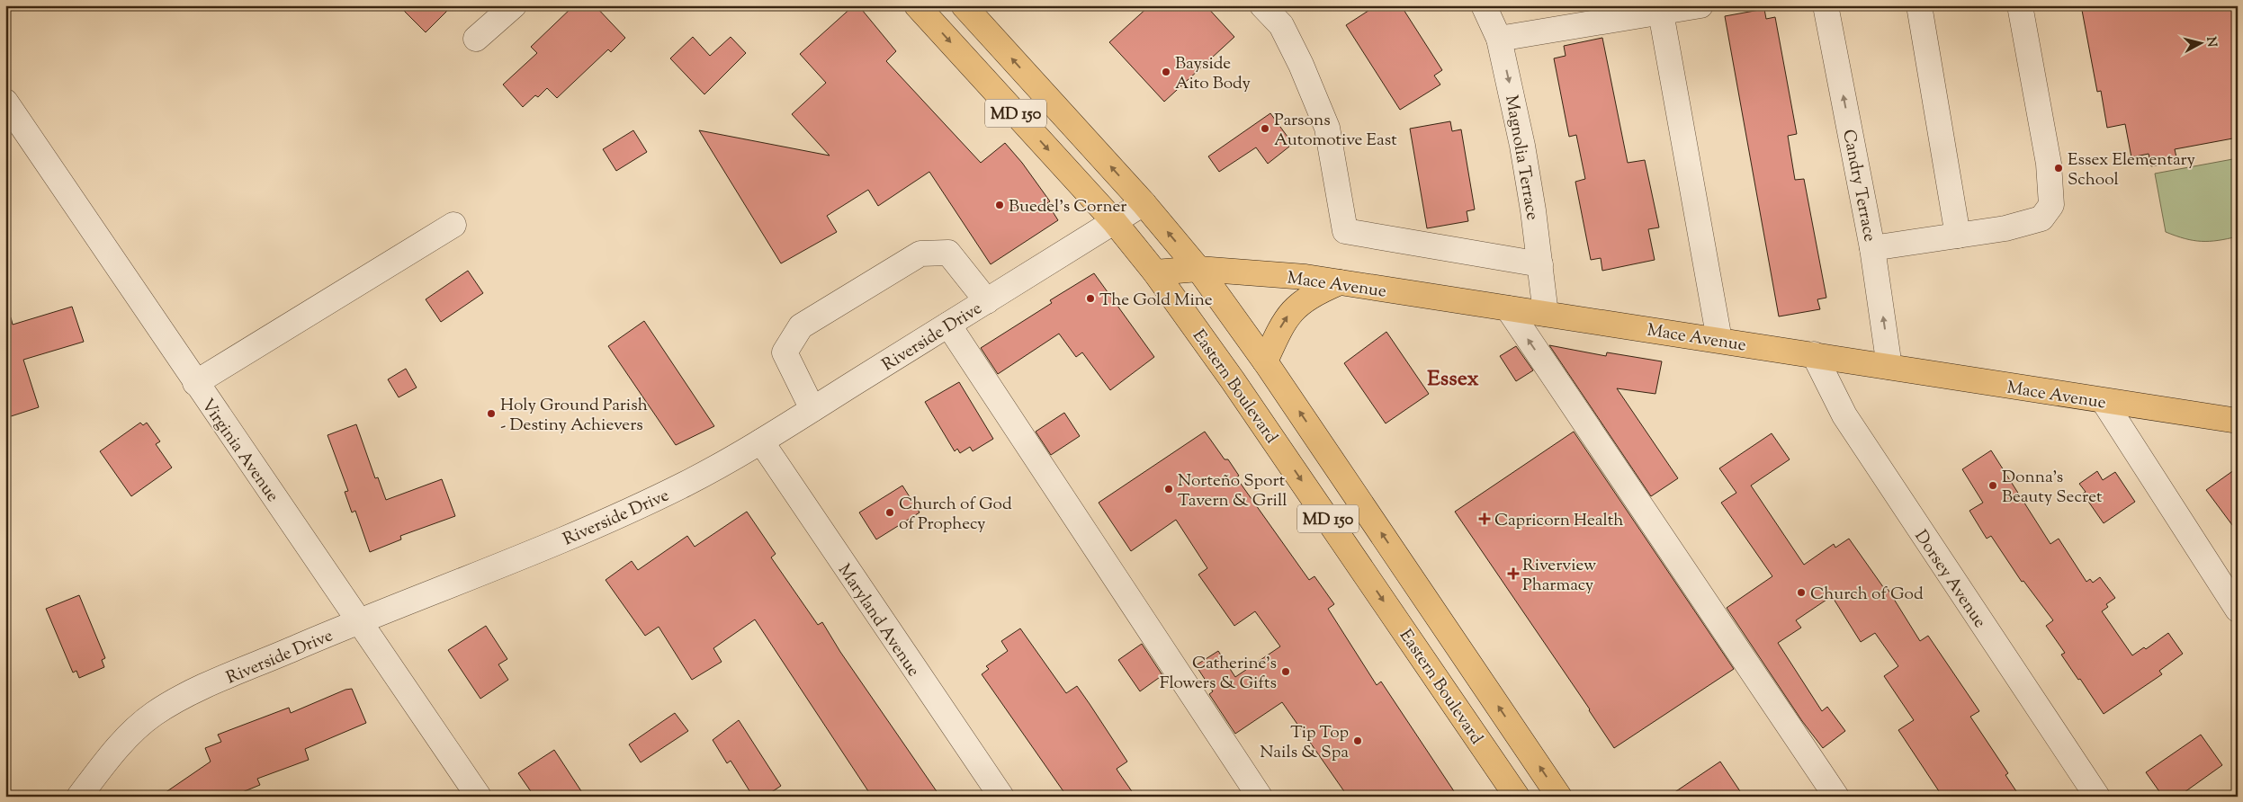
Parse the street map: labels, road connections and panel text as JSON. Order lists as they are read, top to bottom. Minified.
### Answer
{"streets":{"main road":["MD 150","Mace Avenue","Eastern Boulevard"],"street":["Magnolia Terrace","Candry Terrace","Riverside Drive","Virginia Avenue","Dorsey Avenue","Maryland Avenue"]},"crossings":[["Magnolia Terrace","Mace Avenue"],["Candry Terrace","Mace Avenue"],["Mace Avenue","Eastern Boulevard"],["Mace Avenue","Dorsey Avenue"],["Riverside Drive","Eastern Boulevard"],["Riverside Drive","Virginia Avenue"],["Riverside Drive","Maryland Avenue"]],"districts":["Essex"],"places":{"other":["Bayside Aito Body","Parsons Automotive East","Essex Elementary School","Buedel’s Corner","The Gold Mine","Holy Ground Parish - Destiny Achievers","Donna’s Beauty Secret","Norteño Sport Tavern & Grill","Church of God of Prophecy","Church of God","Catherine’s Flowers & Gifts","Tip Top Nails & Spa"],"health":["Capricorn Health","Riverview Pharmacy"]},"north":"right"}
